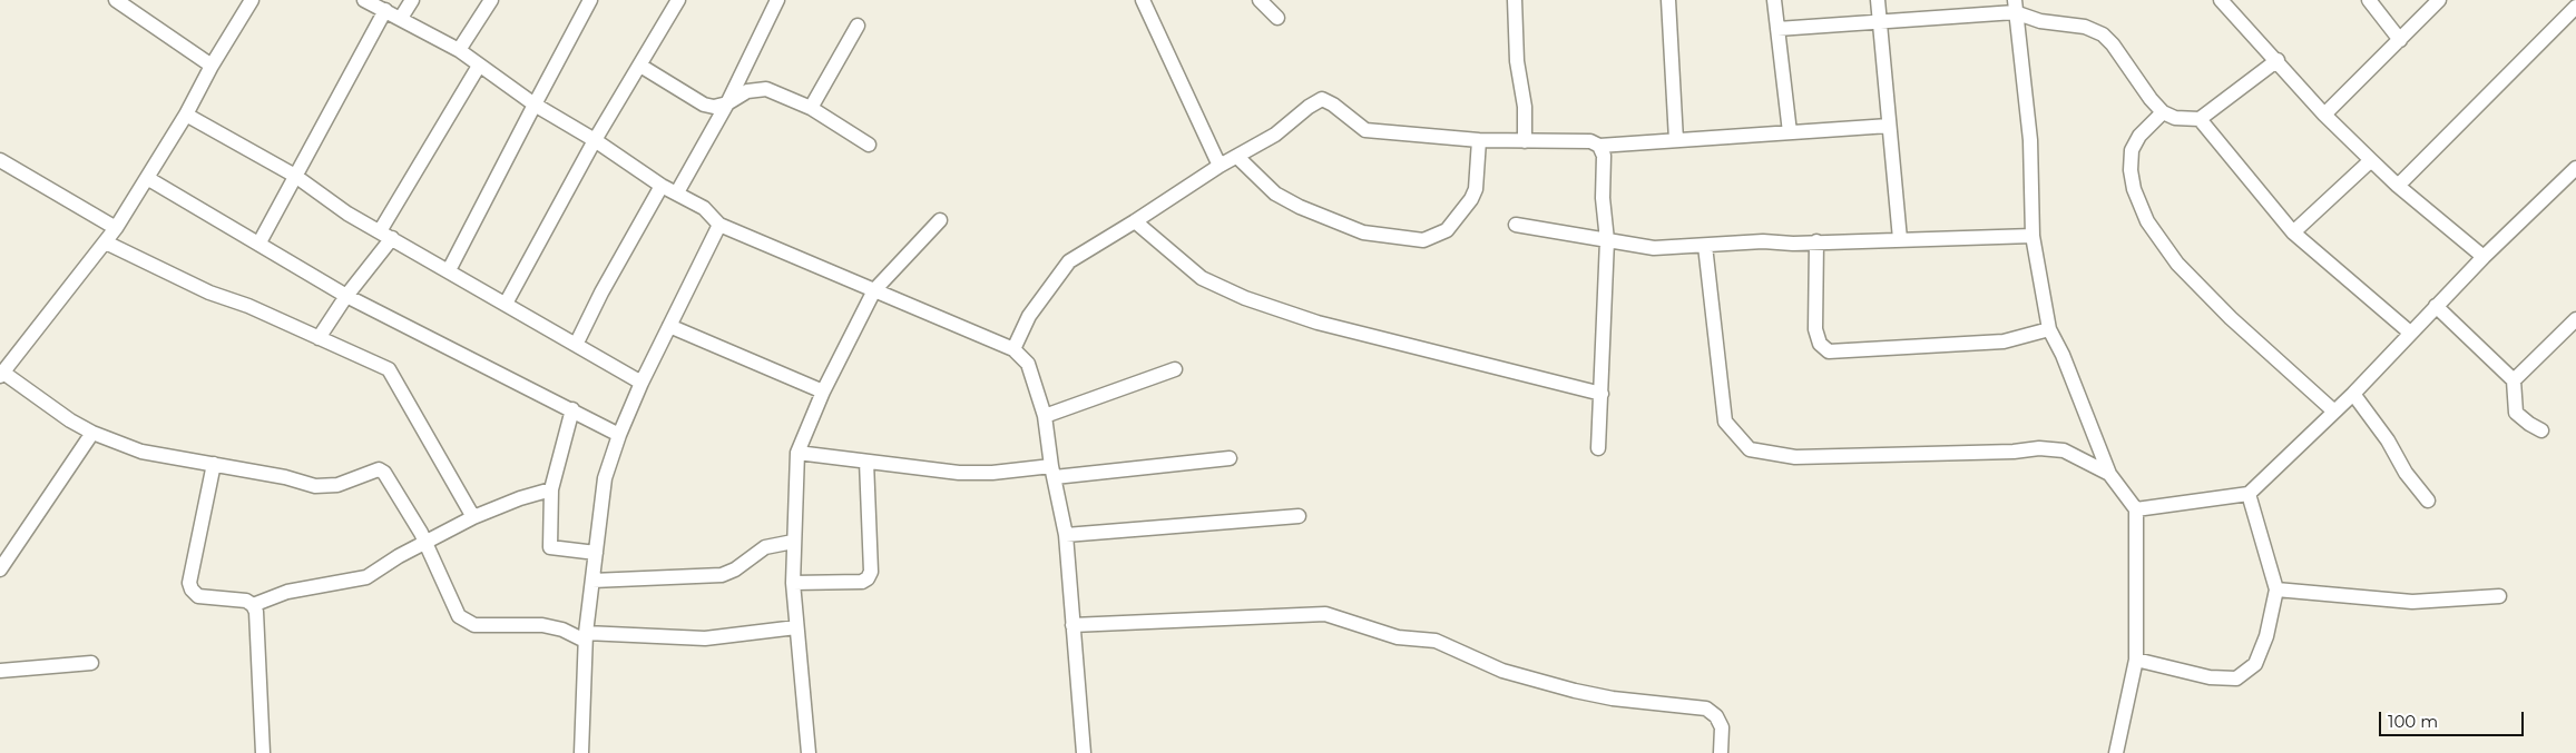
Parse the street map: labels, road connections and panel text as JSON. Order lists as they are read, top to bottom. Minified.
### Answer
{"scale_bar":"100 m"}
